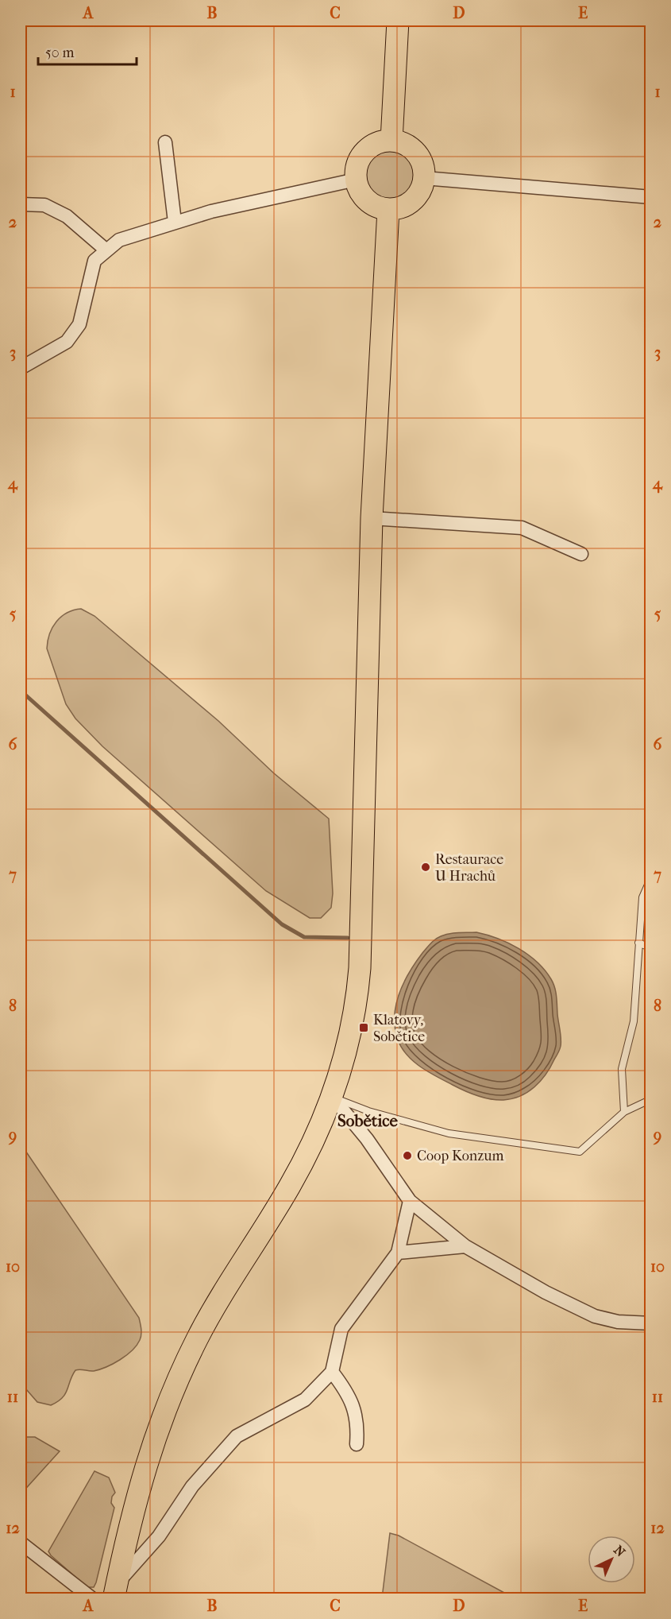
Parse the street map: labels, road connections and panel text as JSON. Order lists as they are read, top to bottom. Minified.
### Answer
{"districts":["Sobětice"],"places":{"other":["Restaurace U Hrachů","Coop Konzum"],"transit":["Klatovy, Sobětice"]},"scale_bar":"50 m","north":"top right","grid":{"columns":["A","B","C","D","E"],"rows":["1","2","3","4","5","6","7","8","9","10","11","12"]}}
